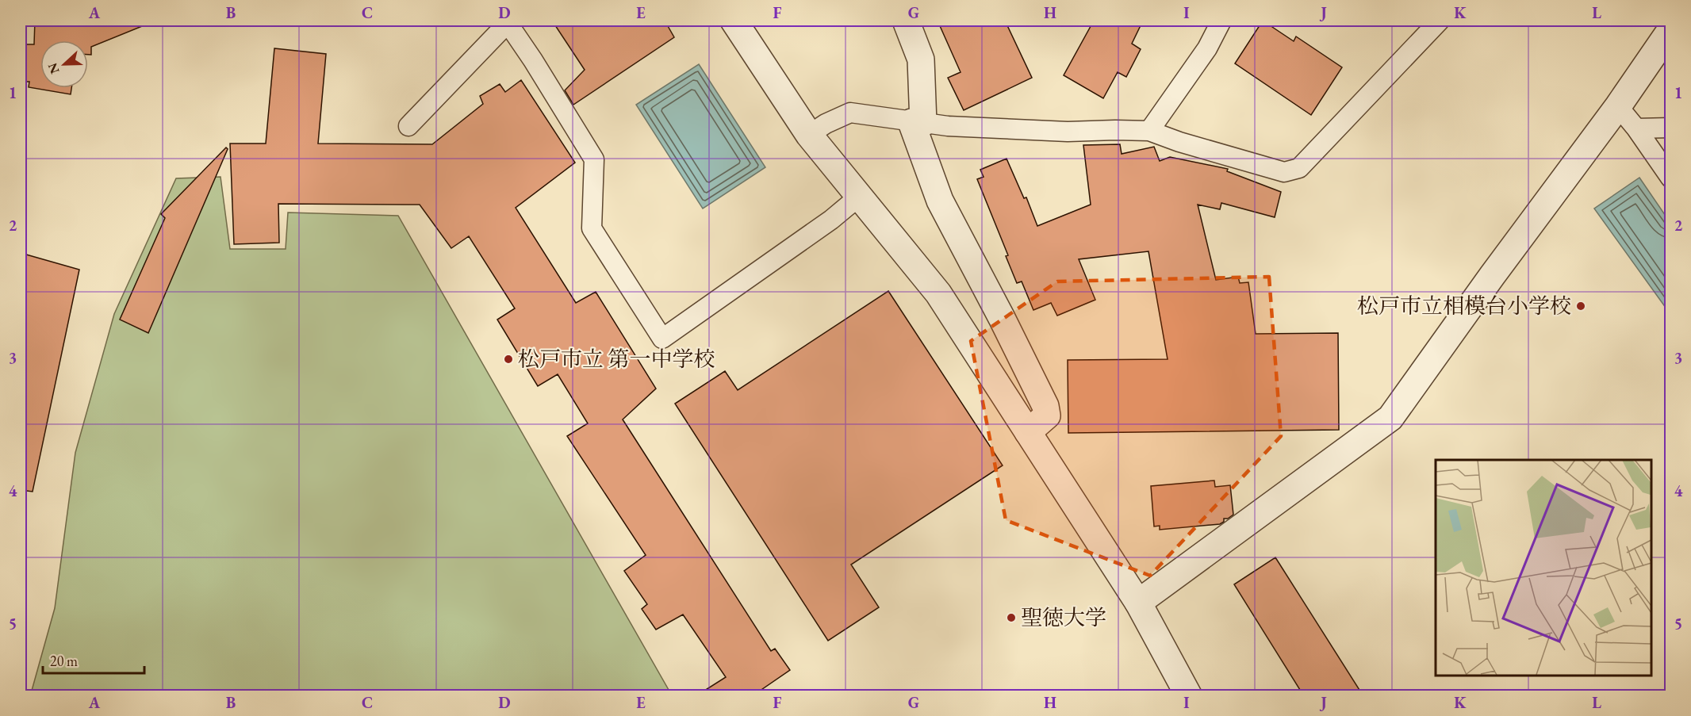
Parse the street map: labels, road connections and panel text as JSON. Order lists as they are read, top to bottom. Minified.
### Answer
{"places":["松戸市立相模台小学校","松戸市立 第一中学校","聖徳大学"],"scale_bar":"20 m","north":"left","grid":{"columns":["A","B","C","D","E","F","G","H","I","J","K","L"],"rows":["1","2","3","4","5"]}}
